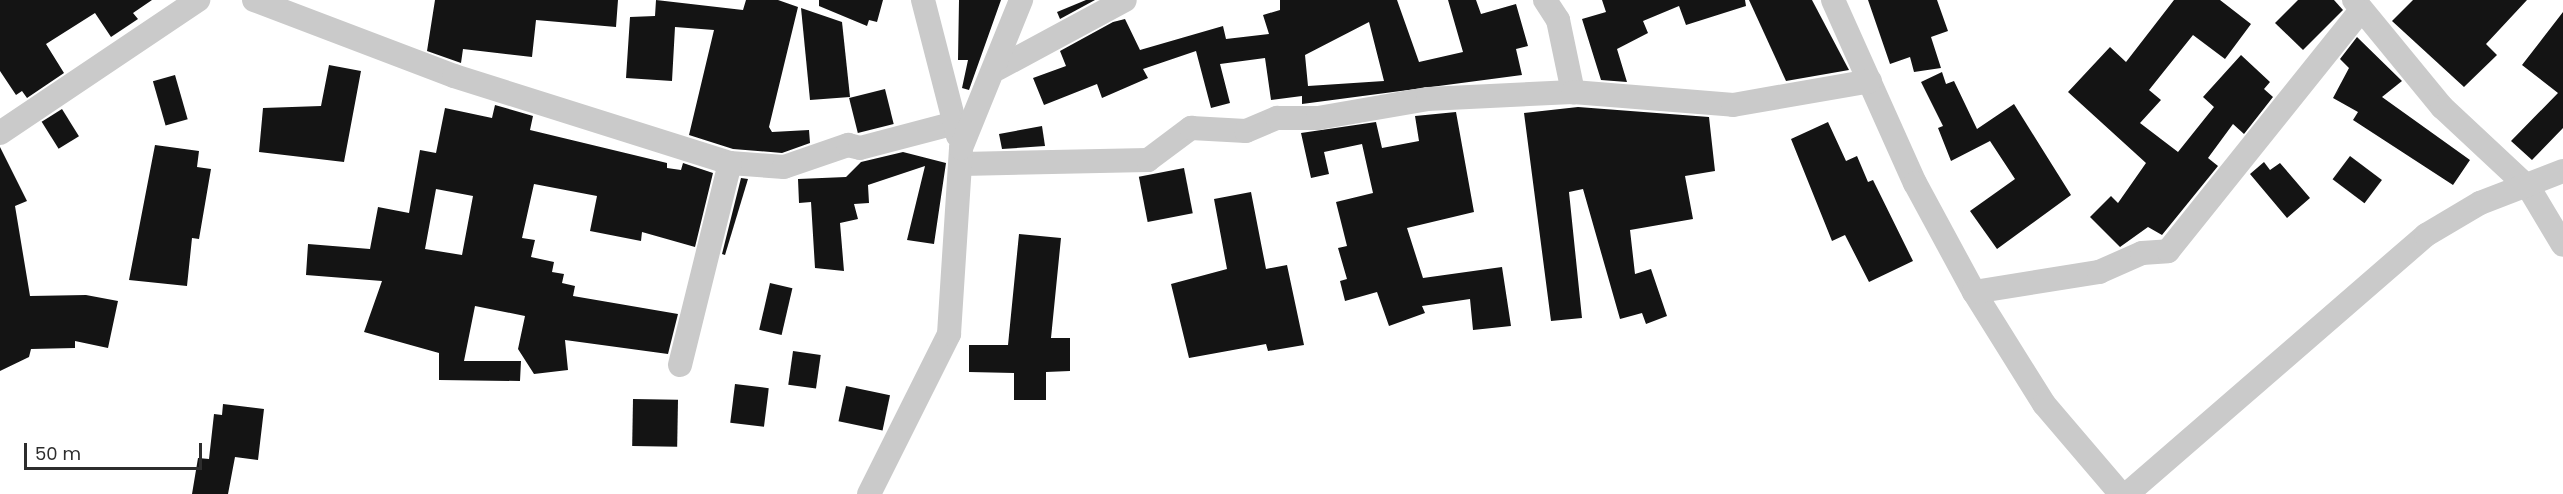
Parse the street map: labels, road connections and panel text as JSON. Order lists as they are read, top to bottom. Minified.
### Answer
{"scale_bar":"50 m"}
